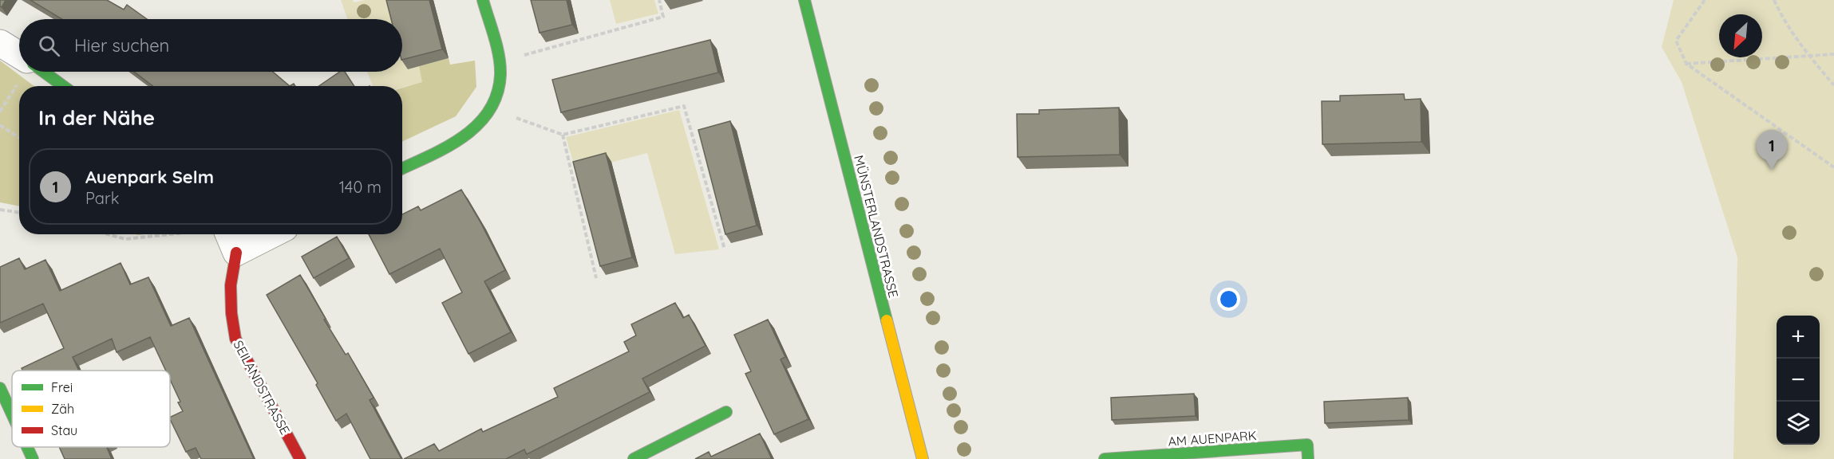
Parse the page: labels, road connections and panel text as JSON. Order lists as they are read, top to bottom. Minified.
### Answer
{"streets":{"street":["MÜNSTERLANDSTRASSE","SEILANDSTRASSE","AM AUENPARK"]},"legend":["Frei","Zäh","Stau"],"north":"bottom left","page":{"search":"Hier suchen","heading":"In der Nähe","pins":"1","list":[{"mark":"1","name":"Auenpark Selm","note":"Park","value":"140 m"}],"map_buttons":["+","−"]}}
